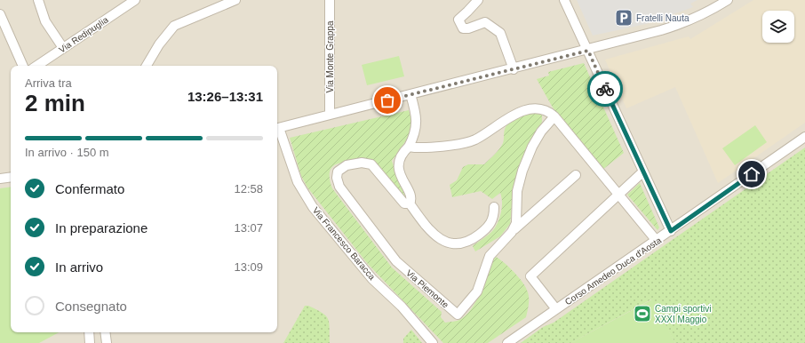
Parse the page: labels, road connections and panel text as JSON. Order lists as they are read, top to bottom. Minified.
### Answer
{"streets":{"street":["Via Redipuglia","Via Monte Grappa","Via Francesco Baracca","Corso Amedeo Duca d'Aosta","Via Piemonte"]},"places":{"parking":["Fratelli Nauta"],"sports":["Campi sportivi XXXI Maggio"]},"page":{"heading":["2 min","Arriva tra","13:26–13:31"],"bar":"In arrivo · 150 m","list":[["Confermato","12:58"],["In preparazione","13:07"],["In arrivo","13:09"],"Consegnato"]}}
